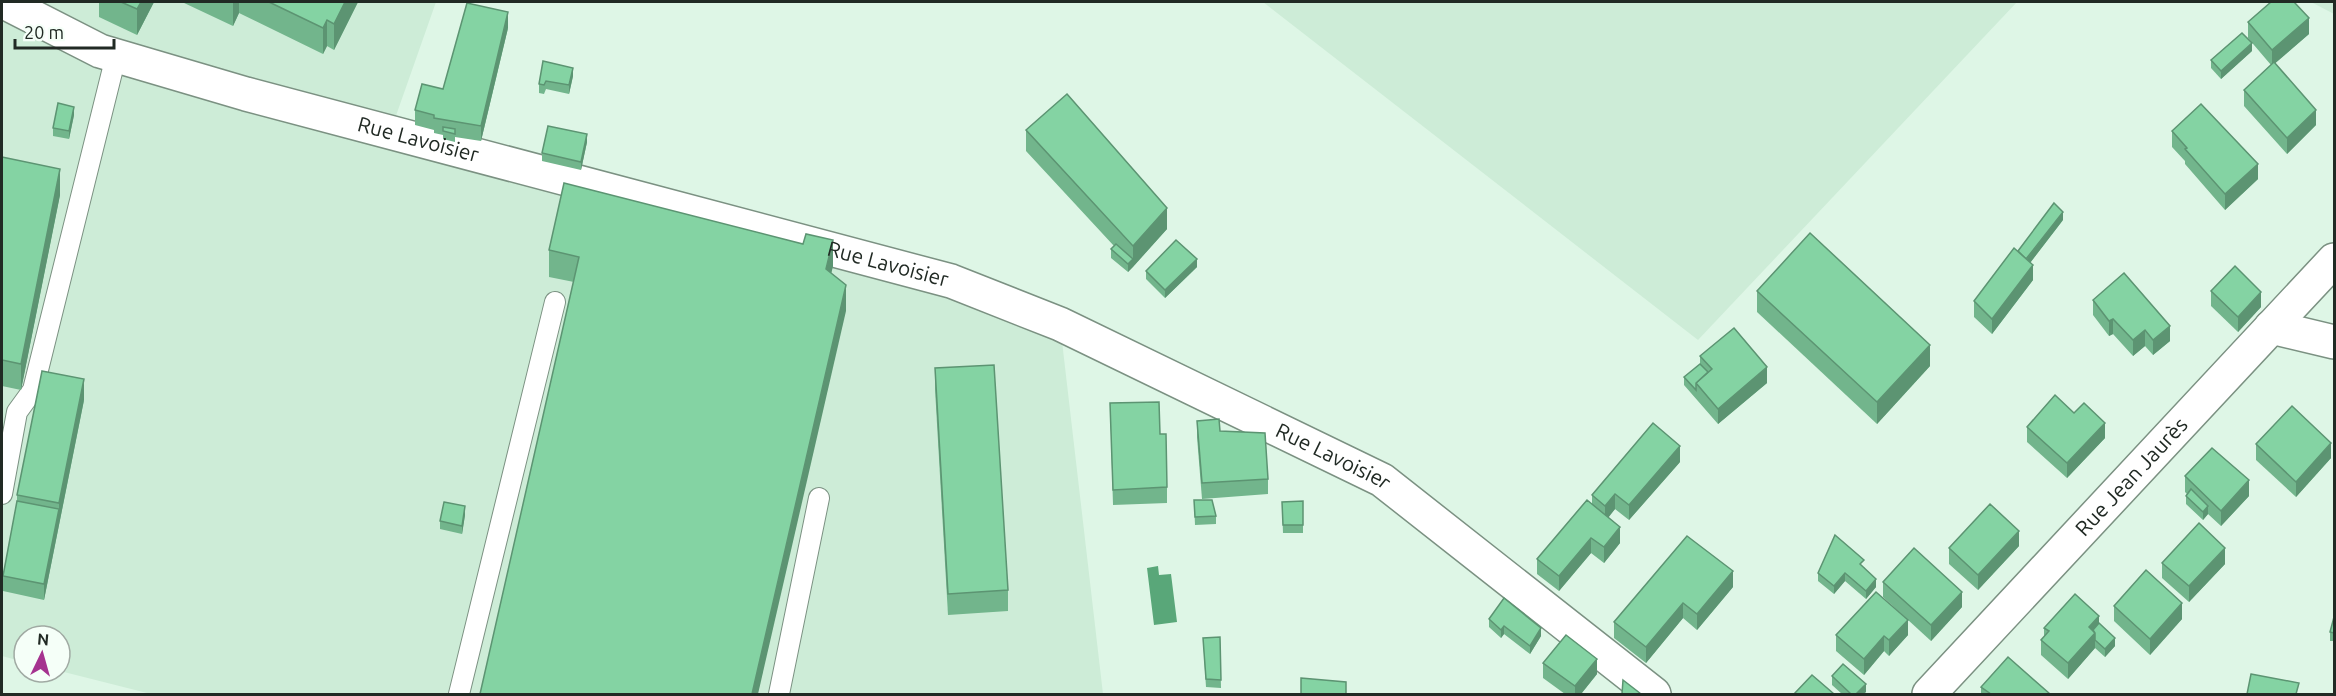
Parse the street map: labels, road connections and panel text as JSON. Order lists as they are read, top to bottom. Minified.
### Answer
{"streets":{"street":["Rue Lavoisier","Rue Jean Jaurès"]},"scale_bar":"20 m","north":"top"}
